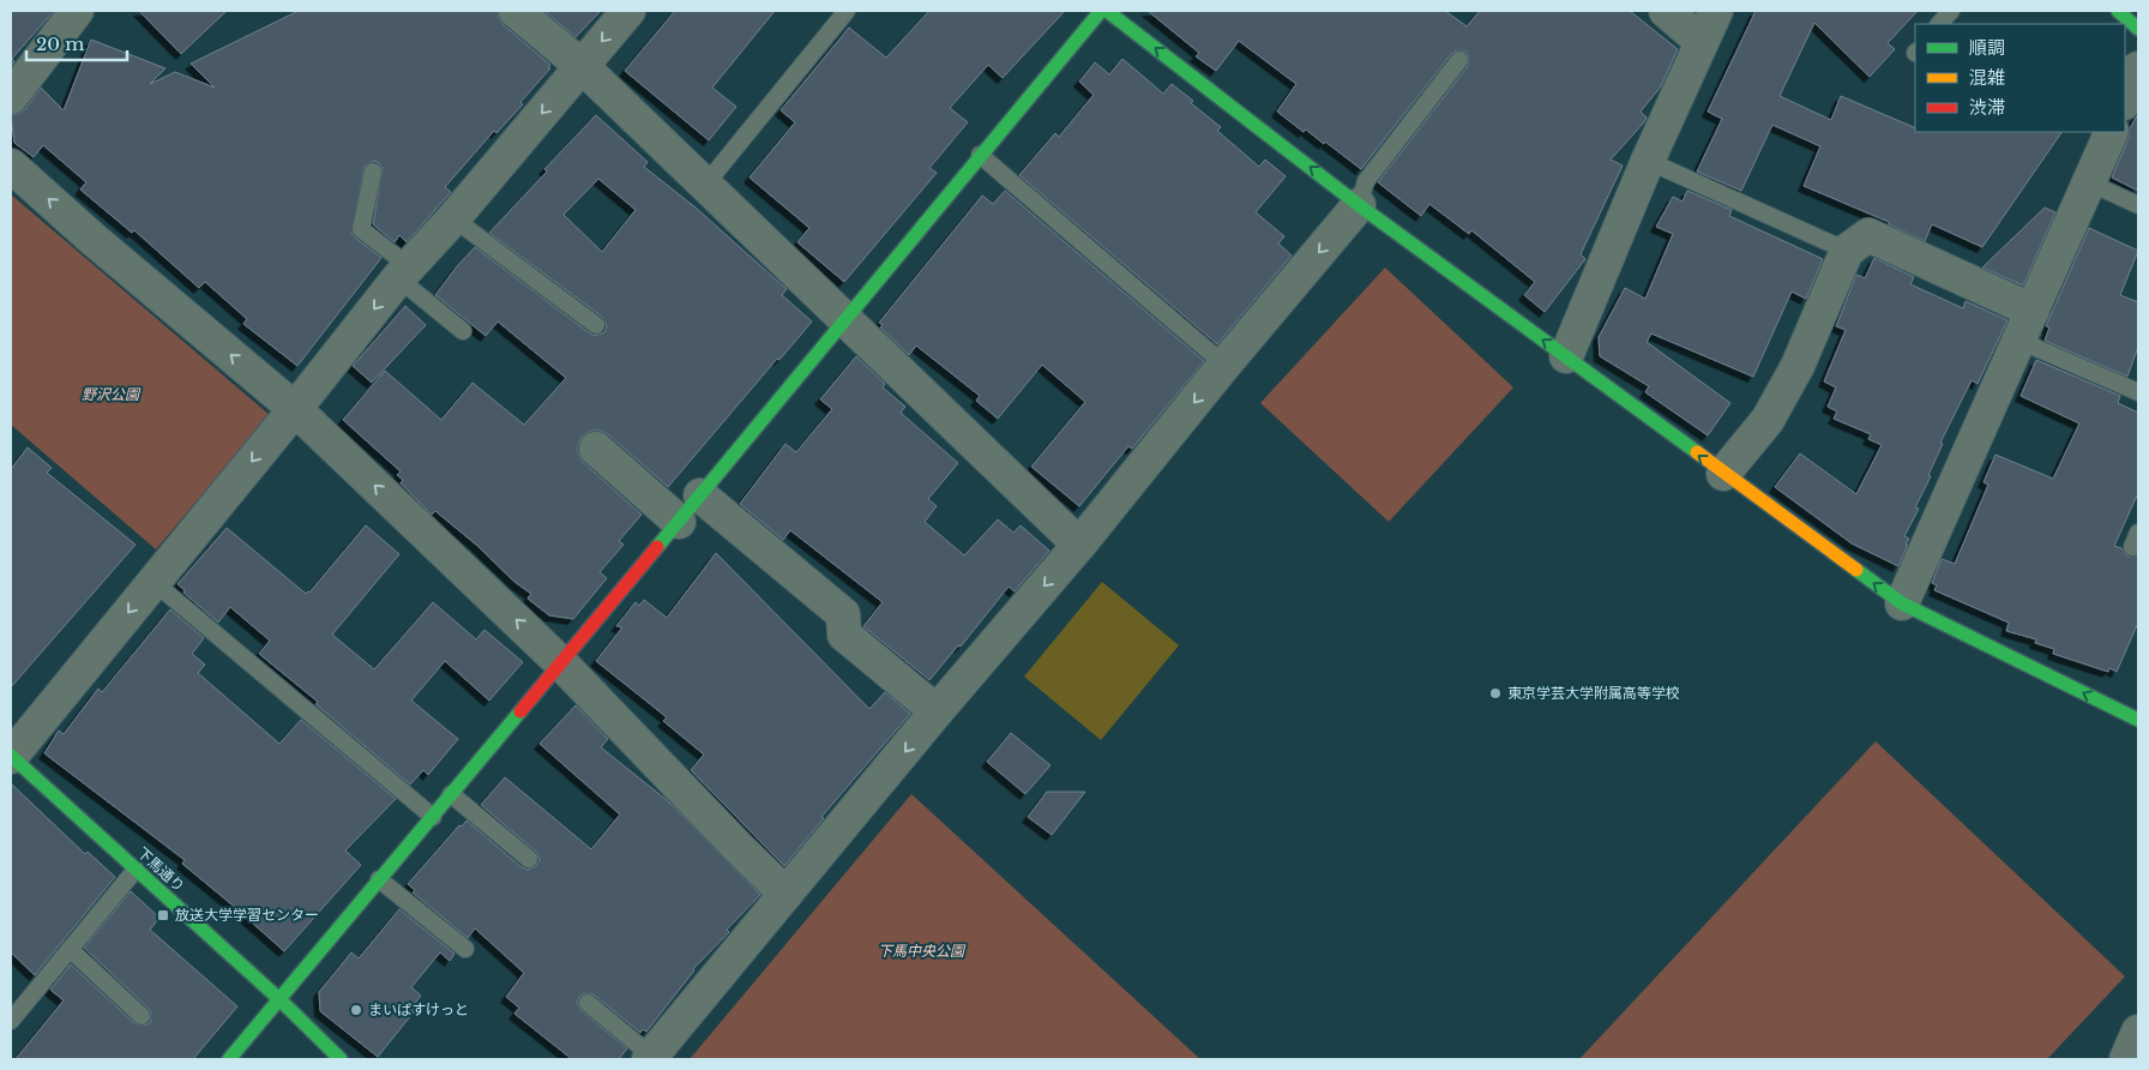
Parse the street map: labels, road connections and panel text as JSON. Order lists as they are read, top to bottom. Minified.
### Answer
{"streets":{"street":["下馬通り"]},"parks":["野沢公園","下馬中央公園"],"places":{"other":["東京学芸大学附属高等学校","まいばすけっと"],"transit":["放送大学学習センター"]},"legend":["順調","混雑","渋滞"],"scale_bar":"20 m"}
